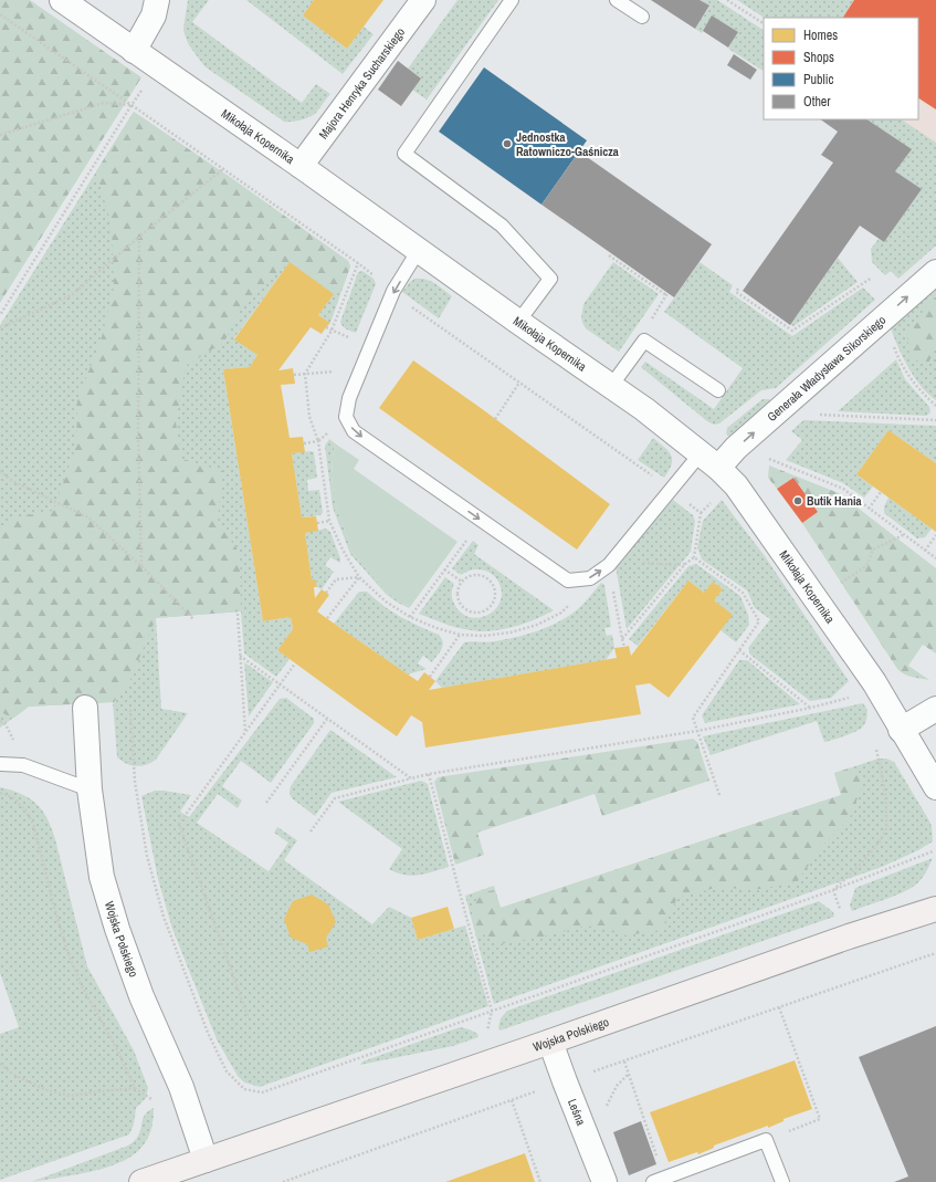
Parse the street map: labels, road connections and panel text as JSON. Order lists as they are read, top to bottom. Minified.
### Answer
{"streets":{"main road":["Wojska Polskiego"],"street":["Majora Henryka Sucharskiego","Mikołaja Kopernika","Generała Władysława Sikorskiego","Leśna"]},"crossings":[["Majora Henryka Sucharskiego","Mikołaja Kopernika"],["Mikołaja Kopernika","Generała Władysława Sikorskiego"],["Wojska Polskiego","Leśna"]],"one_way":["Generała Władysława Sikorskiego"],"places":["Jednostka Ratowniczo-Gaśnicza","Butik Hania"],"legend":["Homes","Shops","Public","Other"]}
